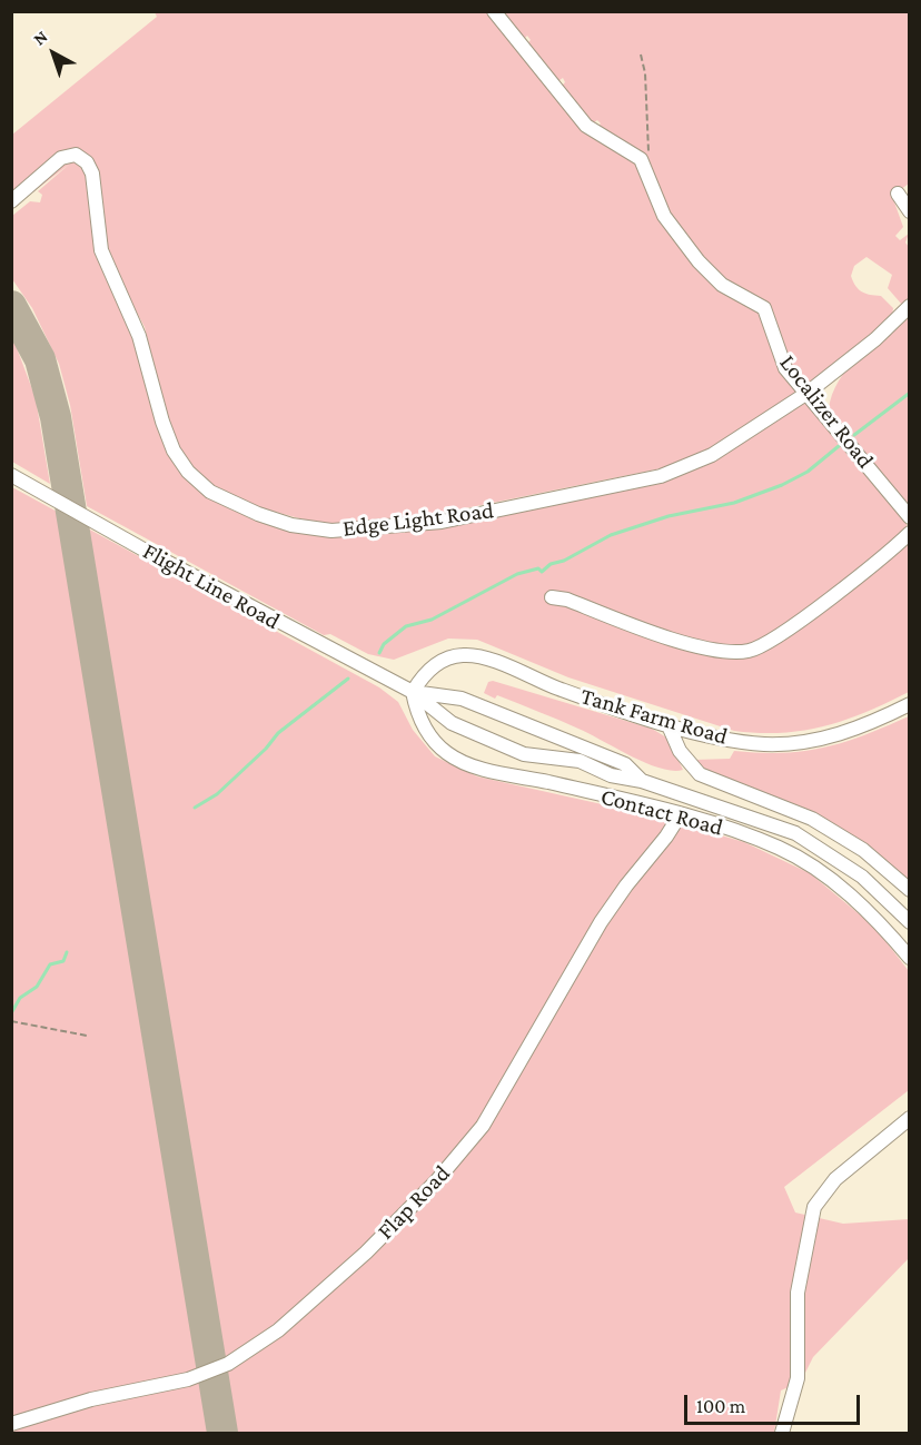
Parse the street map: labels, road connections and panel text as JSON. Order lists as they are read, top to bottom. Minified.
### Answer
{"streets":{"lane":["Localizer Road","Edge Light Road","Flight Line Road","Tank Farm Road","Contact Road","Flap Road"]},"crossings":[["Localizer Road","Edge Light Road"],["Flight Line Road","Tank Farm Road"],["Flight Line Road","Contact Road"],["Tank Farm Road","Contact Road"],["Contact Road","Flap Road"]],"scale_bar":"100 m","north":"top left"}
